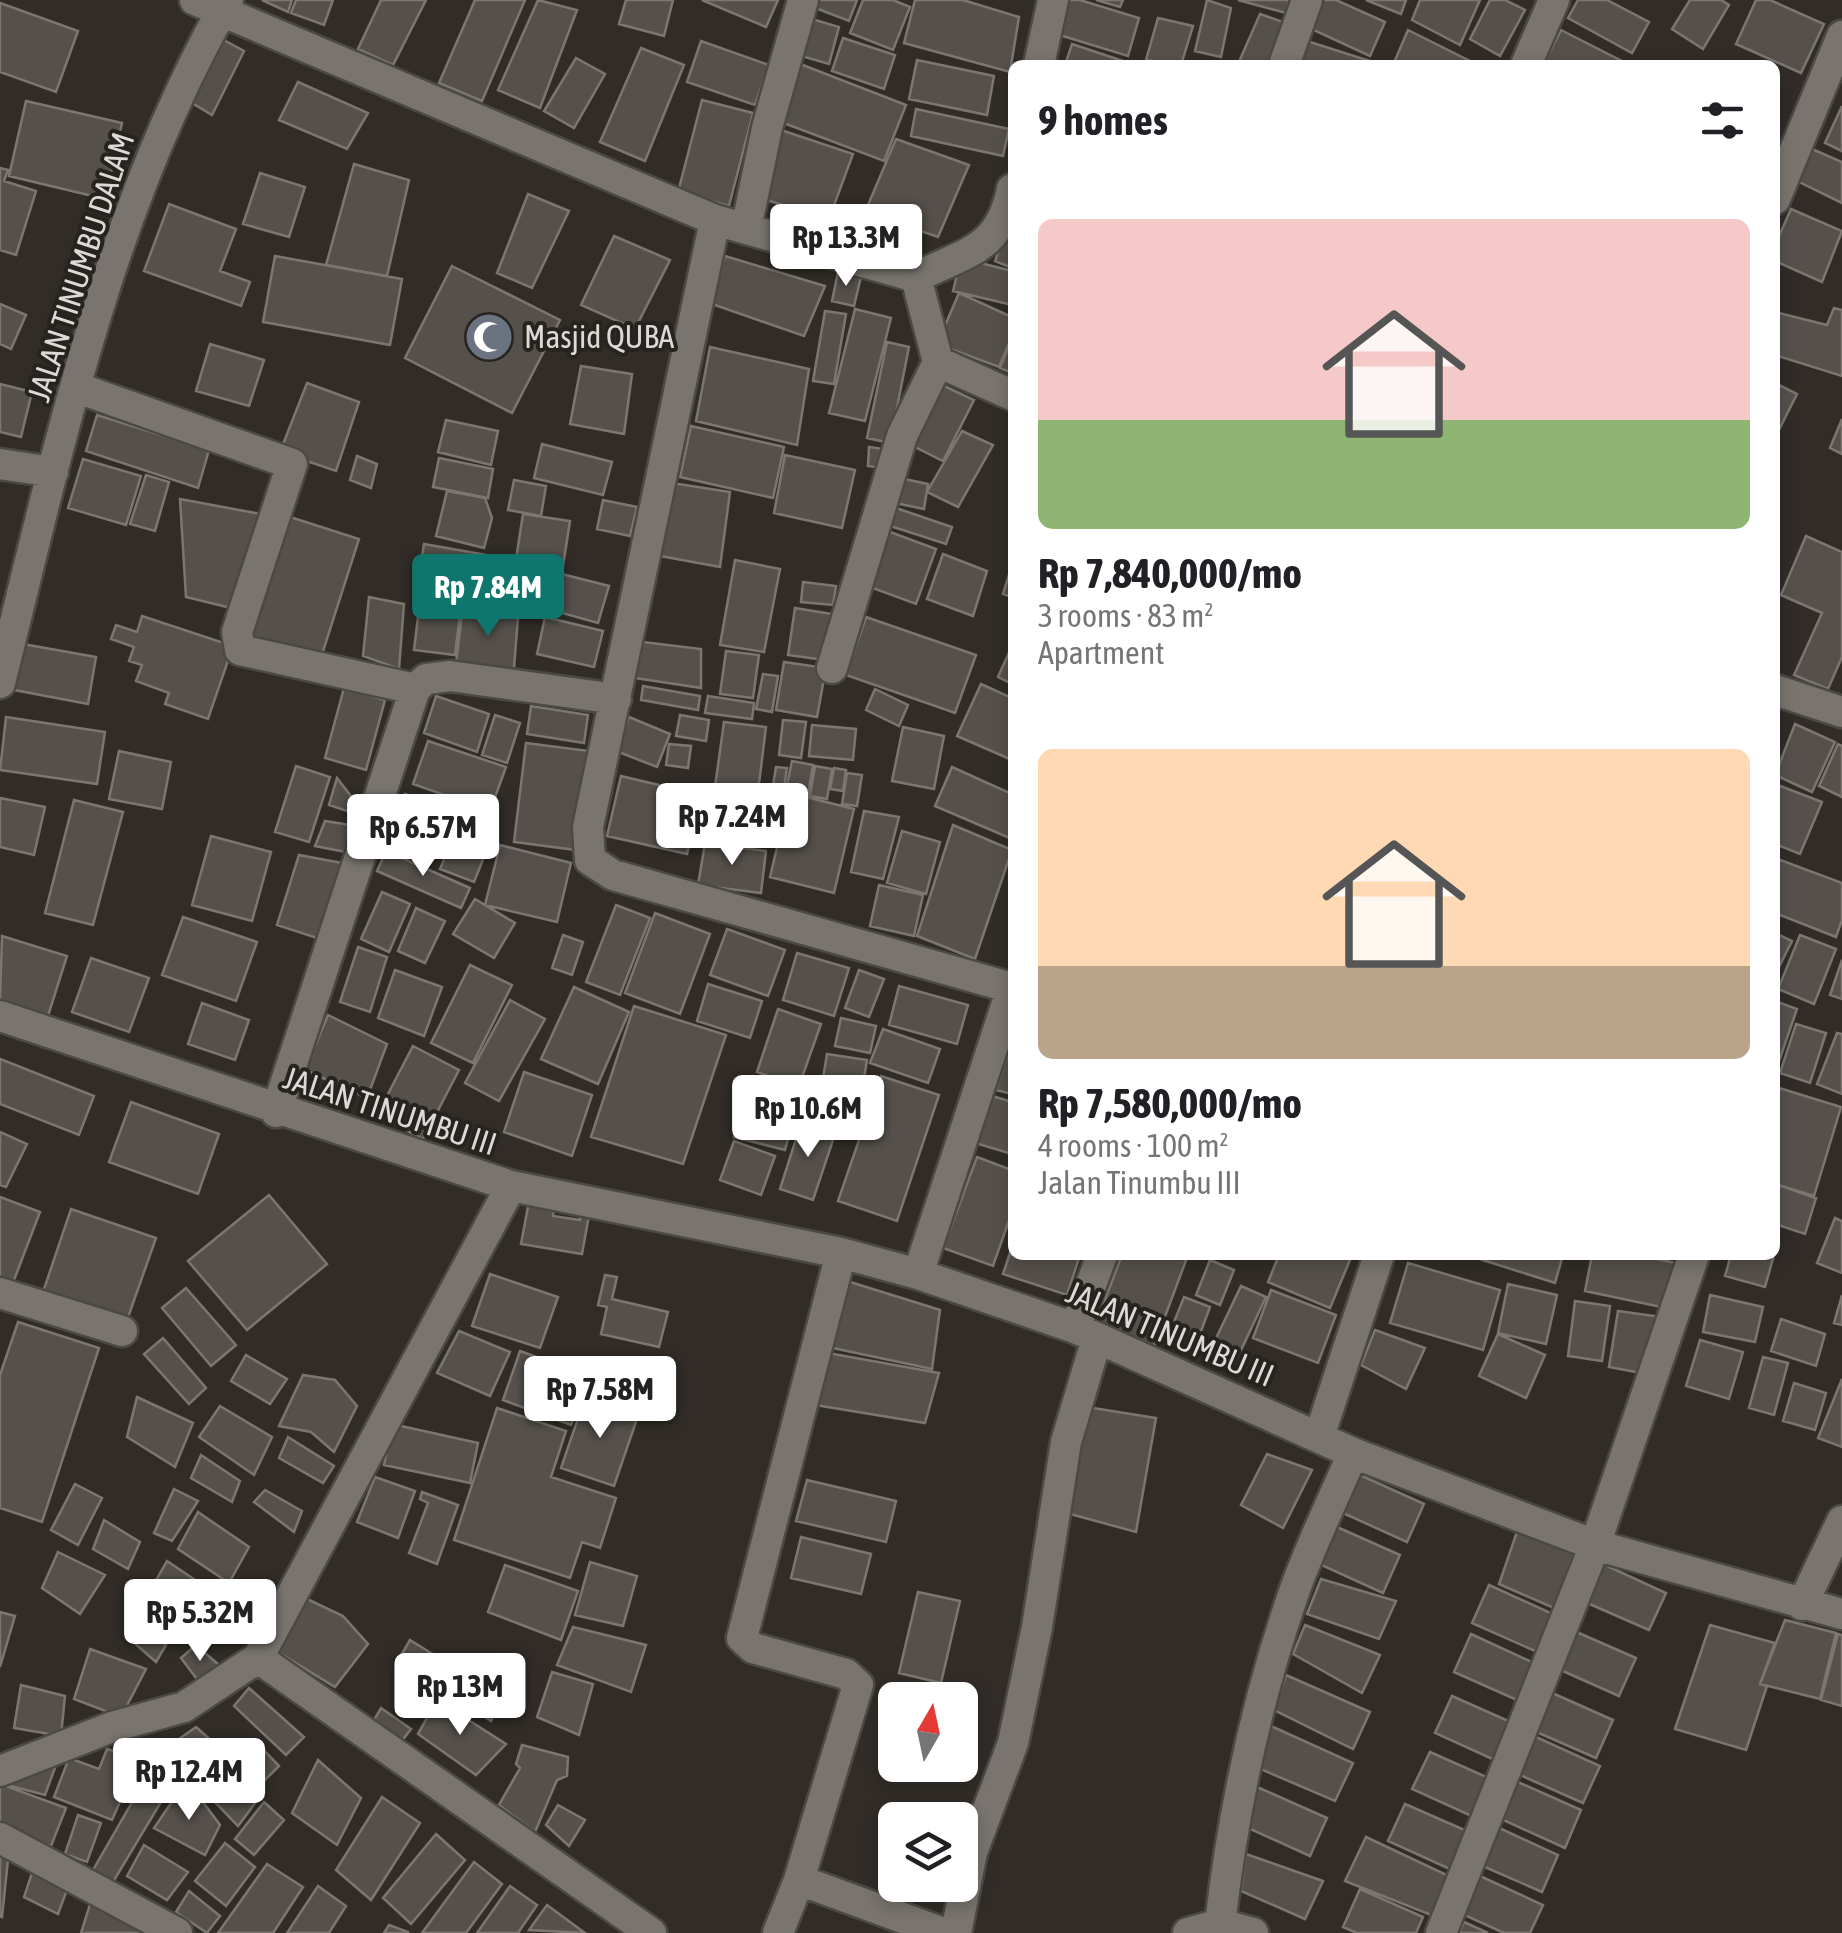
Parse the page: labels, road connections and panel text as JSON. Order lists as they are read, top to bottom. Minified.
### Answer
{"streets":{"street":["JALAN TINUMBU DALAM","JALAN TINUMBU III"]},"places":{"mosque":["Masjid QUBA"]},"north":"top","page":{"heading":"9 homes","list":[{"name":"Rp 7,840,000/mo","note":"3 rooms · 83 m² · Apartment"},{"name":"Rp 7,580,000/mo","note":"4 rooms · 100 m² · Jalan Tinumbu III"}],"price":["Rp 13.3M","Rp 7.84M","Rp 7.24M","Rp 6.57M","Rp 10.6M","Rp 7.58M","Rp 5.32M","Rp 13M","Rp 12.4M"]}}
